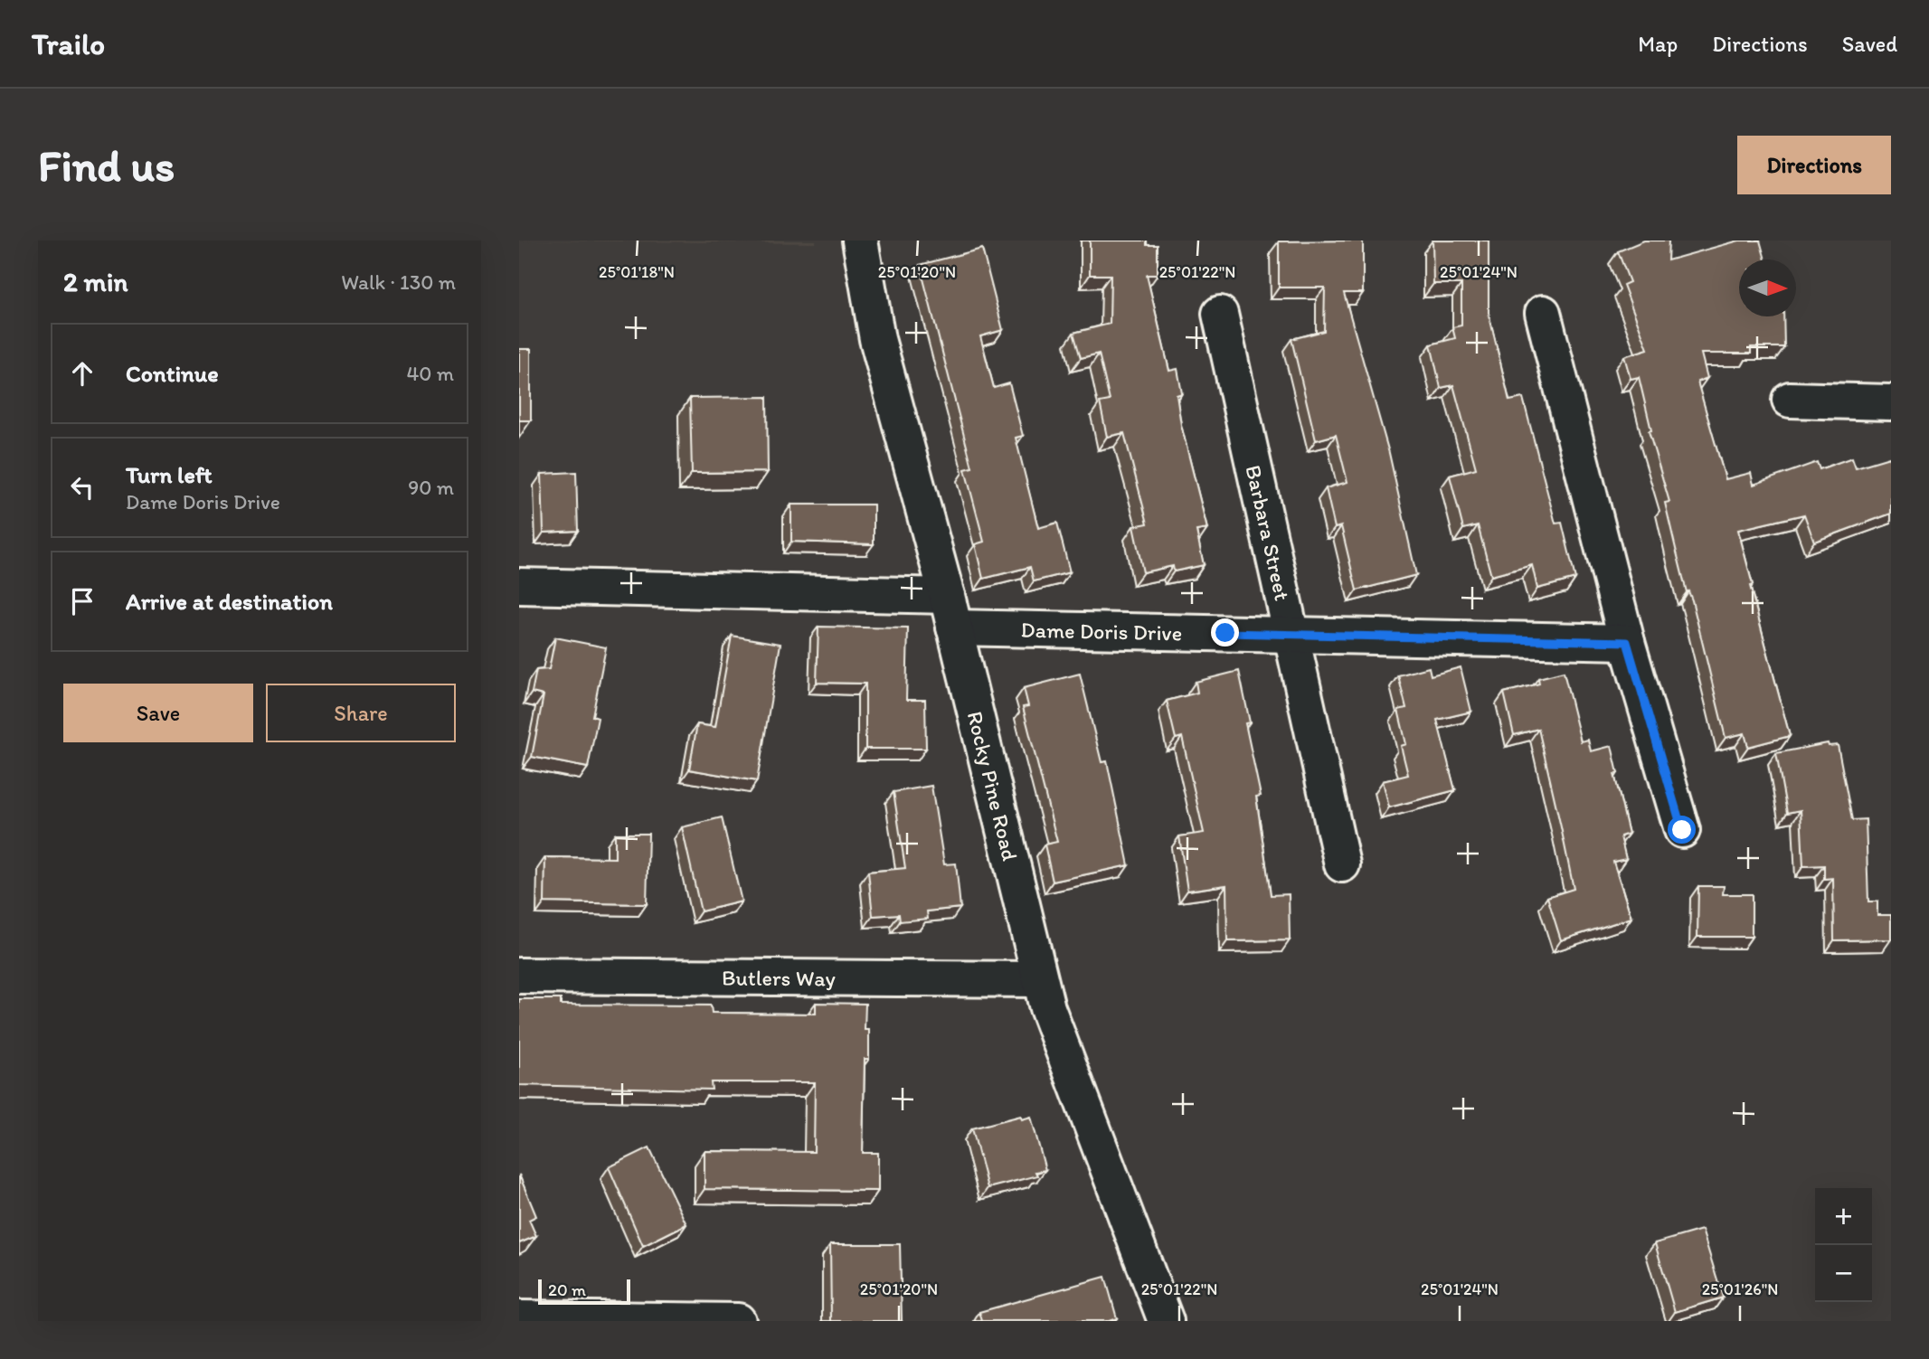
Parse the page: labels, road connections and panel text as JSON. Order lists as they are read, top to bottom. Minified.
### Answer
{"streets":{"street":["Barbara Street","Dame Doris Drive","Rocky Pine Road","Butlers Way"]},"crossings":[["Barbara Street","Dame Doris Drive"],["Dame Doris Drive","Rocky Pine Road"],["Rocky Pine Road","Butlers Way"]],"scale_bar":"20 m","north":"right","page":{"header":"Trailo","nav":["Map","Directions","Saved"],"buttons":["Directions",["Save","Share"]],"title":"Find us","heading":["2 min","Walk · 130 m"],"list":[["Continue","40 m"],["Turn left","Dame Doris Drive","90 m"],"Arrive at destination"],"map_buttons":["+","−"],"scale":"20 m"},"coordinates":["25°01'18\"N","25°01'20\"N","25°01'22\"N","25°01'24\"N","25°01'26\"N"]}
